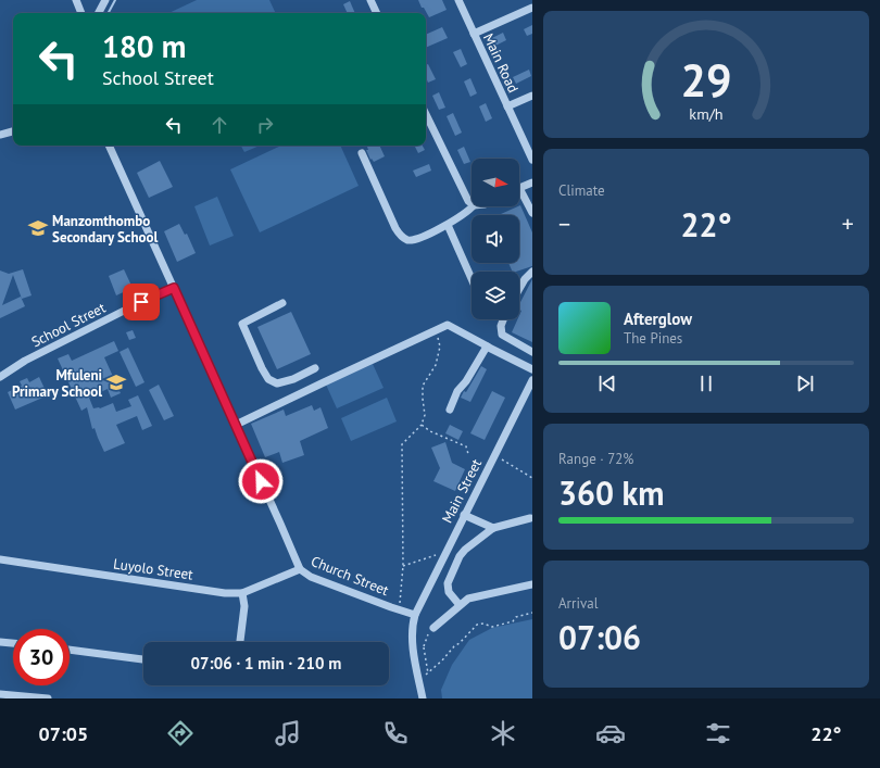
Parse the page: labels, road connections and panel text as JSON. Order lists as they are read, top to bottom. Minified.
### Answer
{"streets":{"street":["Main Road","School Street","Main Street","Luyolo Street","Church Street"]},"crossings":[["School Street","Church Street"],["Main Street","Church Street"],["Luyolo Street","Church Street"]],"places":{"school or university":["Manzomthombo Secondary School","Mfuleni Primary School"]},"north":"right","page":{"turn":["180 m","School Street"],"tile":["Climate",["Range · 72%","360 km"],["Arrival","07:06"]],"heat":["−","22°","+"],"song":["Afterglow","The Pines"],"limit":"30","trip":"07:06 · 1 min · 210 m","tabs":["07:05","22°"],"gauge":["29","km/h"]}}
